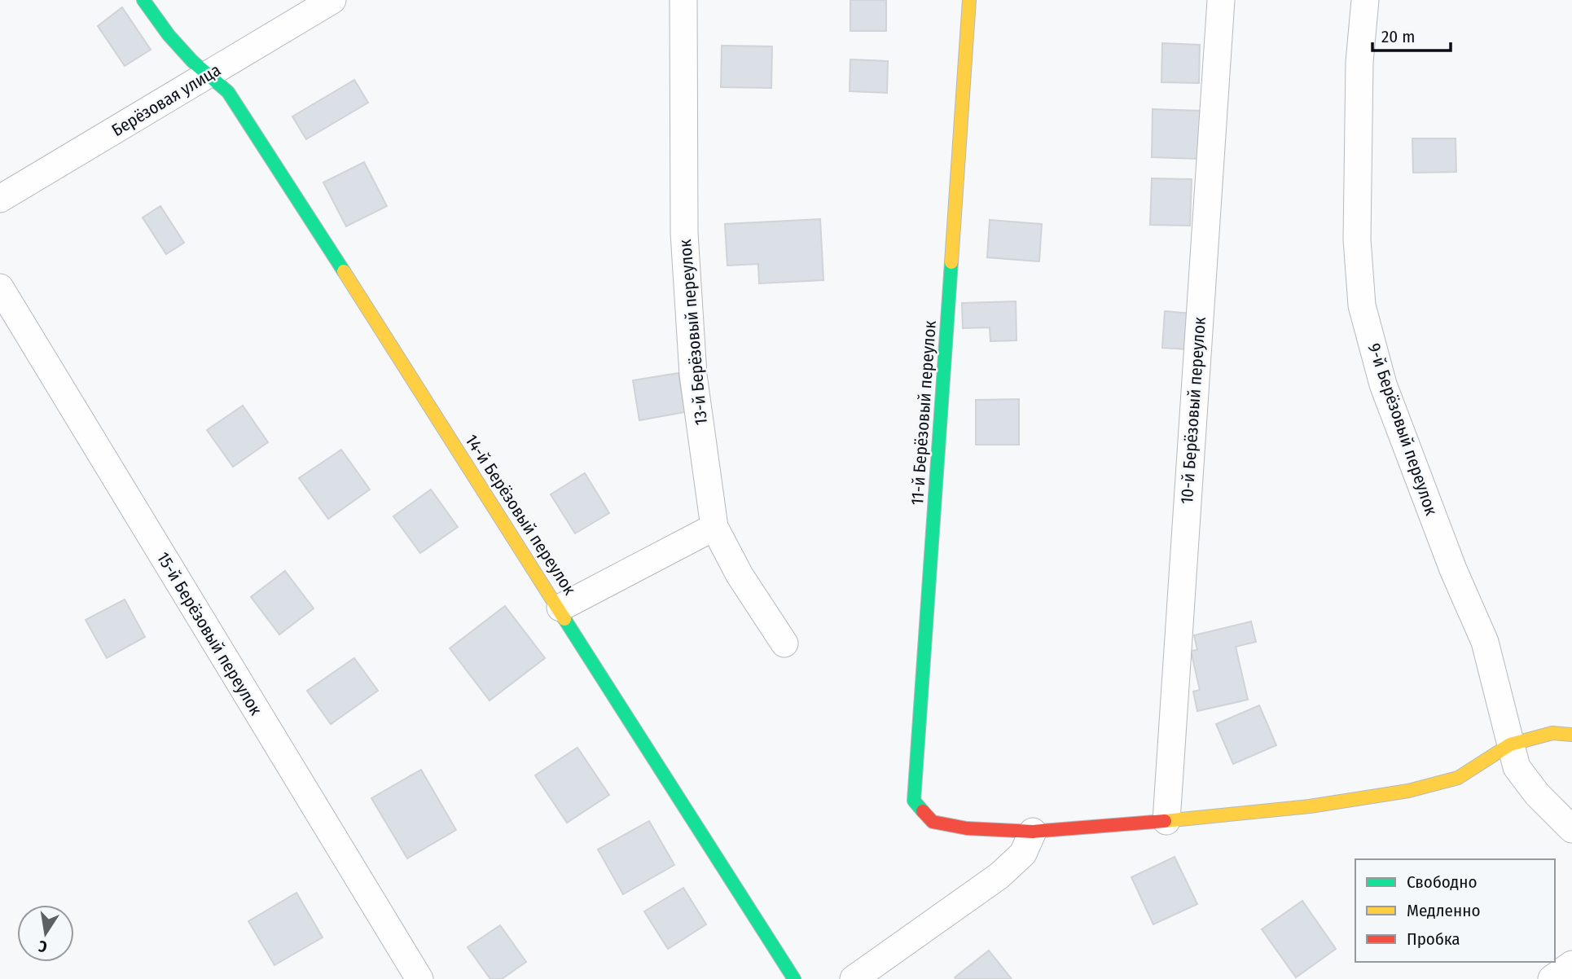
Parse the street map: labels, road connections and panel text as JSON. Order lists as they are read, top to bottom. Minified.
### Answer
{"streets":{"street":["Берёзовая улица","13-й Берёзовый переулок","10-й Берёзовый переулок","11-й Берёзовый переулок","9-й Берёзовый переулок","14-й Берёзовый переулок","15-й Берёзовый переулок"]},"crossings":[["Берёзовая улица","14-й Берёзовый переулок"]],"legend":["Свободно","Медленно","Пробка"],"scale_bar":"20 m","north":"bottom"}
